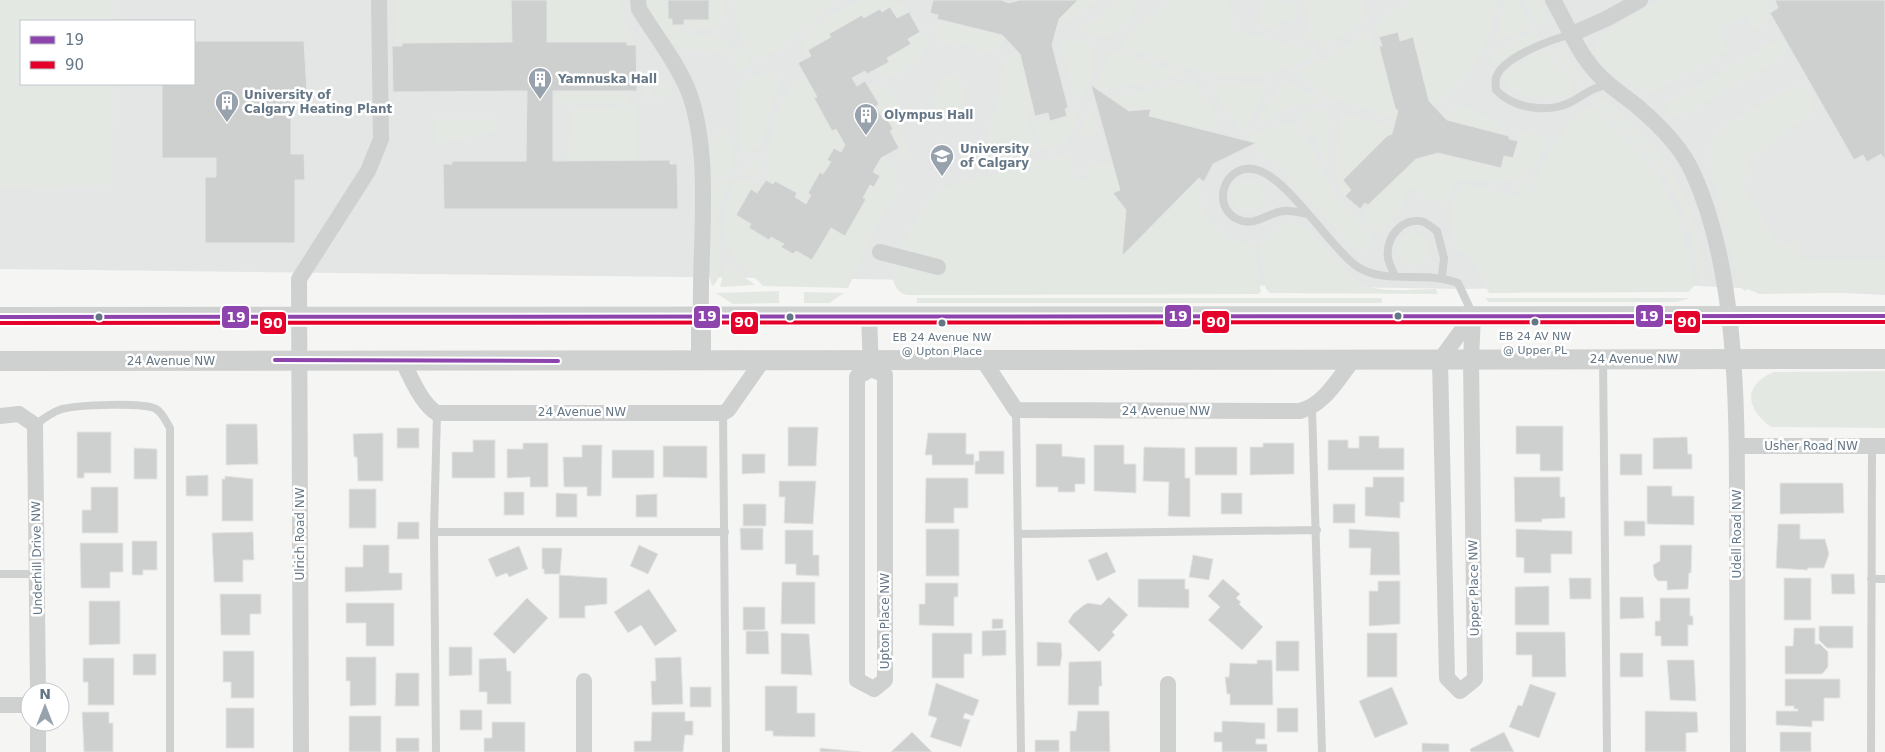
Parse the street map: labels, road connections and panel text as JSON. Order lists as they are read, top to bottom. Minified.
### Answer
{"streets":{"street":["24 Avenue NW","Usher Road NW","Ulrich Road NW","Udell Road NW","Underhill Drive NW","Upper Place NW","Upton Place NW"]},"crossings":[["24 Avenue NW","Ulrich Road NW"],["24 Avenue NW","Udell Road NW"],["24 Avenue NW","Upper Place NW"],["24 Avenue NW","Upton Place NW"],["Usher Road NW","Udell Road NW"]],"places":{"building":["Yamnuska Hall","University of Calgary Heating Plant","Olympus Hall"],"school or university":["University of Calgary"],"other":["EB 24 AV NW @ Upper PL","EB 24 Avenue NW @ Upton Place"]},"lines":["transit line 19","transit line 90"],"legend":["19","90"],"north":"top"}
